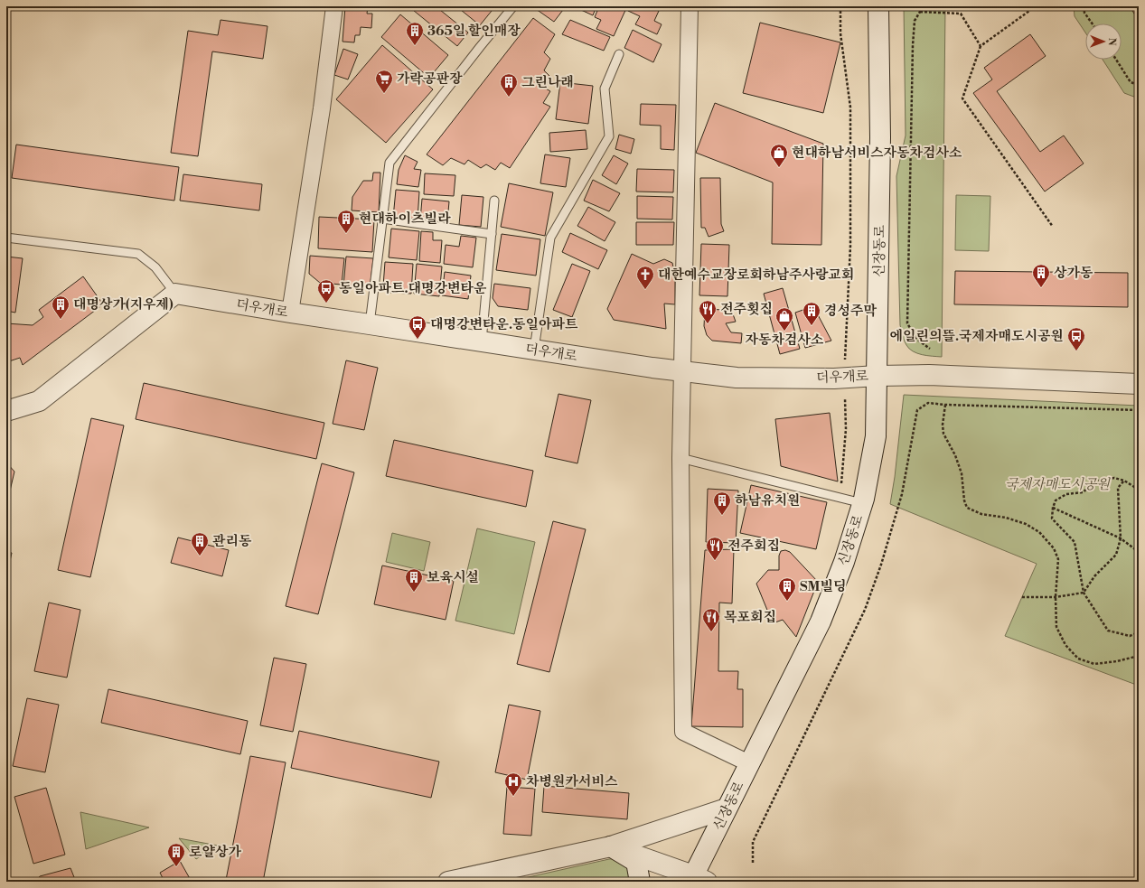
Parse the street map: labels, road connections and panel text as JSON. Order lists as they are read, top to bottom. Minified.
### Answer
{"streets":{"street":["신장동로","더우개로"]},"crossings":[["신장동로","더우개로"]],"parks":["국제자매도시공원"],"places":{"building":["365일 할인매장","그린나래","현대하이츠빌라","상가동","대명상가(지우제)","경성주막","하남유치원","관리동","보육시설","SM빌딩","로얄상가"],"supermarket":["가락공판장"],"shop":["현대하남서비스자동차검사소","자동차검사소"],"church":["대한예수교장로회하남주사랑교회"],"bus stop":["동일아파트.대명강변타운","대명강변타운.동일아파트","에일린의뜰.국제자매도시공원"],"restaurant":["전주횟집","전주회집","목포회집"],"hospital":["차병원카서비스"]},"north":"right"}
